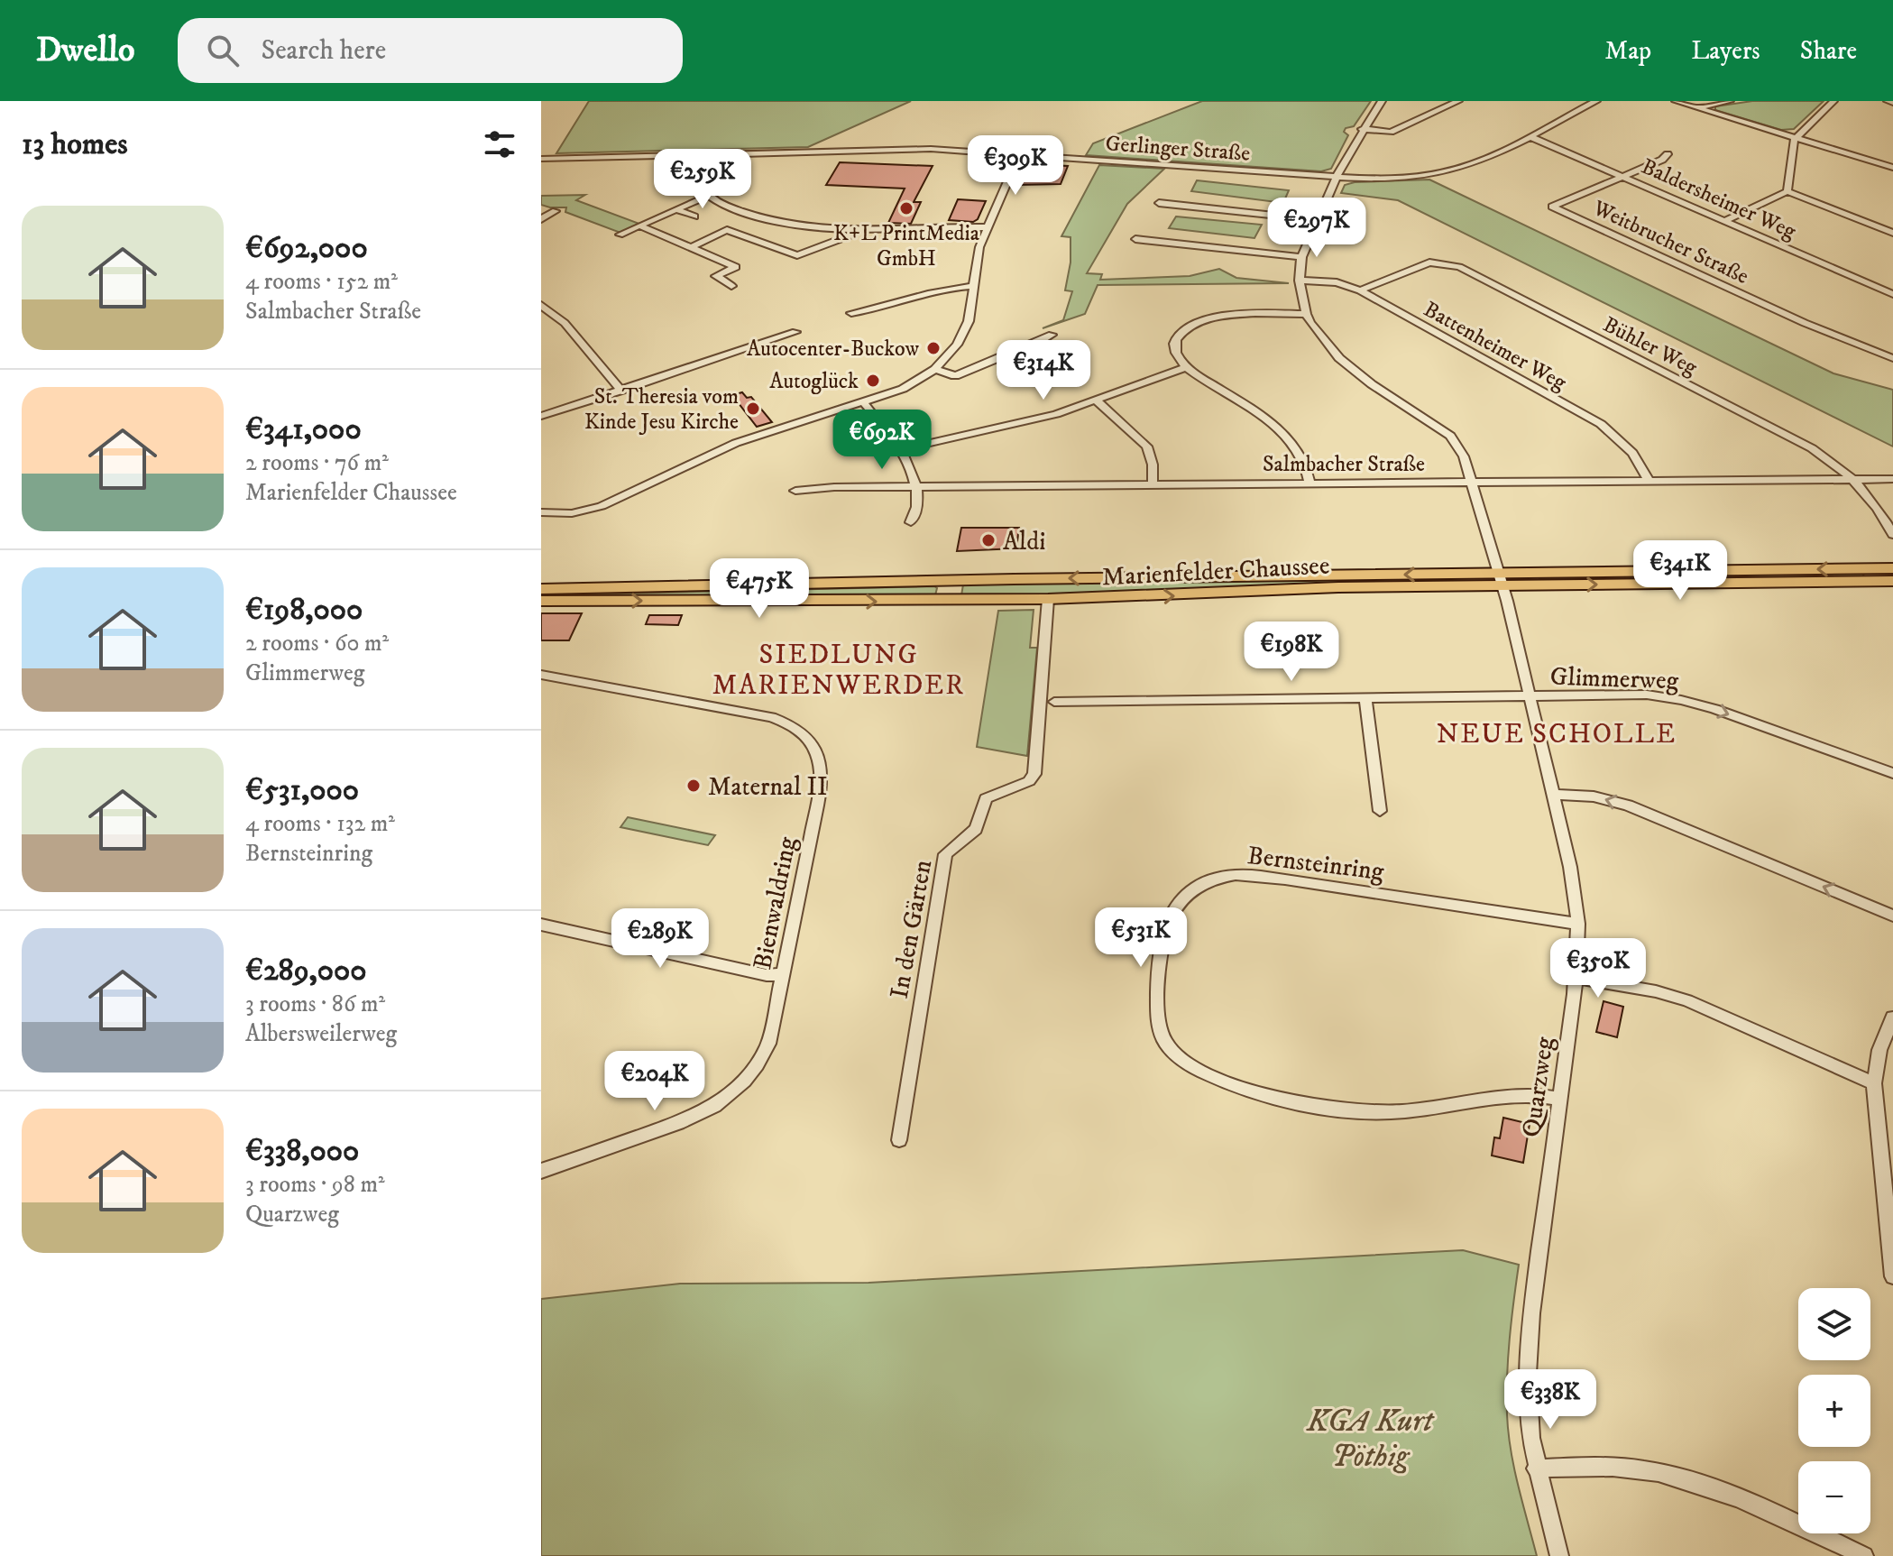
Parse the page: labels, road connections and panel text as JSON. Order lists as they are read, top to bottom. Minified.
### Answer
{"streets":{"main road":["Marienfelder Chaussee"],"street":["Gerlinger Straße","Baldersheimer Weg","Weitbrucher Straße","Battenheimer Weg","Bühler Weg","Salmbacher Straße","Glimmerweg","Bernsteinring","Bienwaldring","In den Gärten","Quarzweg"]},"crossings":[["Gerlinger Straße","Baldersheimer Weg"],["Baldersheimer Weg","Weitbrucher Straße"],["Battenheimer Weg","Bühler Weg"],["Battenheimer Weg","Salmbacher Straße"],["Bühler Weg","Salmbacher Straße"],["Salmbacher Straße","Quarzweg"],["Marienfelder Chaussee","In den Gärten"],["Marienfelder Chaussee","Quarzweg"],["Glimmerweg","Quarzweg"],["Bernsteinring","Quarzweg"]],"one_way":["Glimmerweg"],"districts":["SIEDLUNG MARIENWERDER","NEUE SCHOLLE"],"parks":["KGA Kurt Pöthig"],"places":["K+L PrintMedia GmbH","Autocenter-Buckow","Autoglück","St. Theresia vom Kinde Jesu Kirche","Aldi","Maternal II"],"page":{"header":"Dwello","search":"Search here","nav":["Map","Layers","Share"],"heading":"13 homes","price":["€309K","€259K","€297K","€314K","€692K","€341K","€475K","€198K","€531K","€289K","€350K","€204K","€338K"],"list":[{"name":"€692,000","note":"4 rooms · 152 m² · Salmbacher Straße"},{"name":"€341,000","note":"2 rooms · 76 m² · Marienfelder Chaussee"},{"name":"€198,000","note":"2 rooms · 60 m² · Glimmerweg"},{"name":"€531,000","note":"4 rooms · 132 m² · Bernsteinring"},{"name":"€289,000","note":"3 rooms · 86 m² · Albersweilerweg"},{"name":"€338,000","note":"3 rooms · 98 m² · Quarzweg"}],"map_buttons":["+","−"]}}
